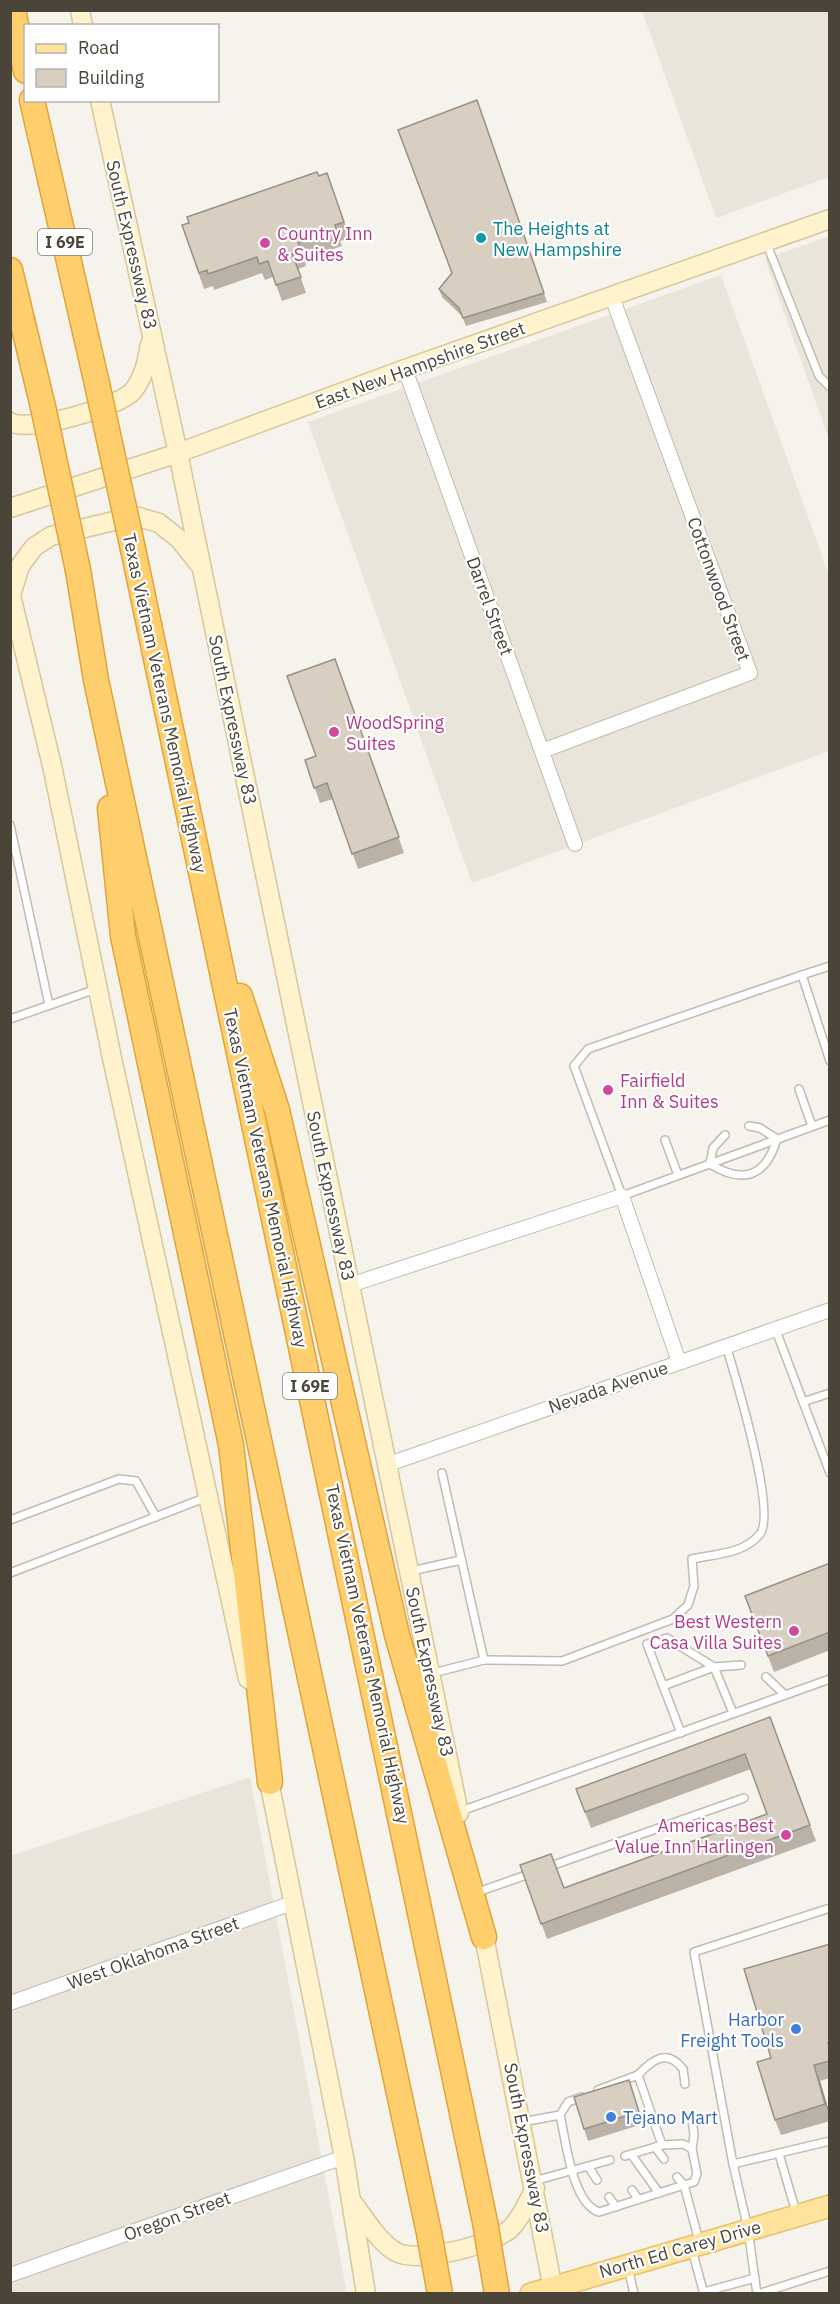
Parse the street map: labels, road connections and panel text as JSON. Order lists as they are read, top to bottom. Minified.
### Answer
{"streets":{"highway":["I 69E","Texas Vietnam Veterans Memorial Highway"],"main road":["South Expressway 83","East New Hampshire Street","North Ed Carey Drive"],"street":["Cottonwood Street","Darrel Street","Nevada Avenue","West Oklahoma Street","Oregon Street"]},"crossings":[["South Expressway 83","East New Hampshire Street"],["South Expressway 83","Nevada Avenue"],["South Expressway 83","North Ed Carey Drive"],["East New Hampshire Street","Cottonwood Street"],["East New Hampshire Street","Darrel Street"],["Cottonwood Street","Darrel Street"]],"places":["The Heights at New Hampshire","Country Inn & Suites","WoodSpring Suites","Fairfield Inn & Suites","Best Western Casa Villa Suites","Americas Best Value Inn Harlingen","Harbor Freight Tools","Tejano Mart"],"legend":["Road","Building"]}
